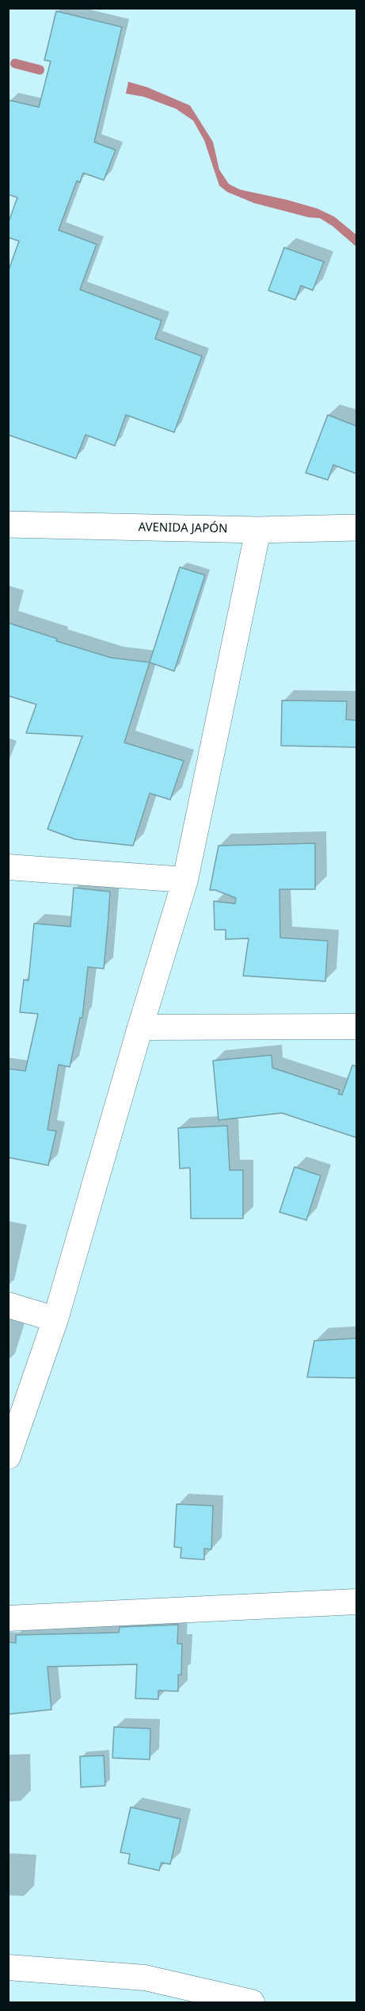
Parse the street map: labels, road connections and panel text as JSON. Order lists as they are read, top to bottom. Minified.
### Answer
{"streets":{"street":["AVENIDA JAPÓN"]}}
